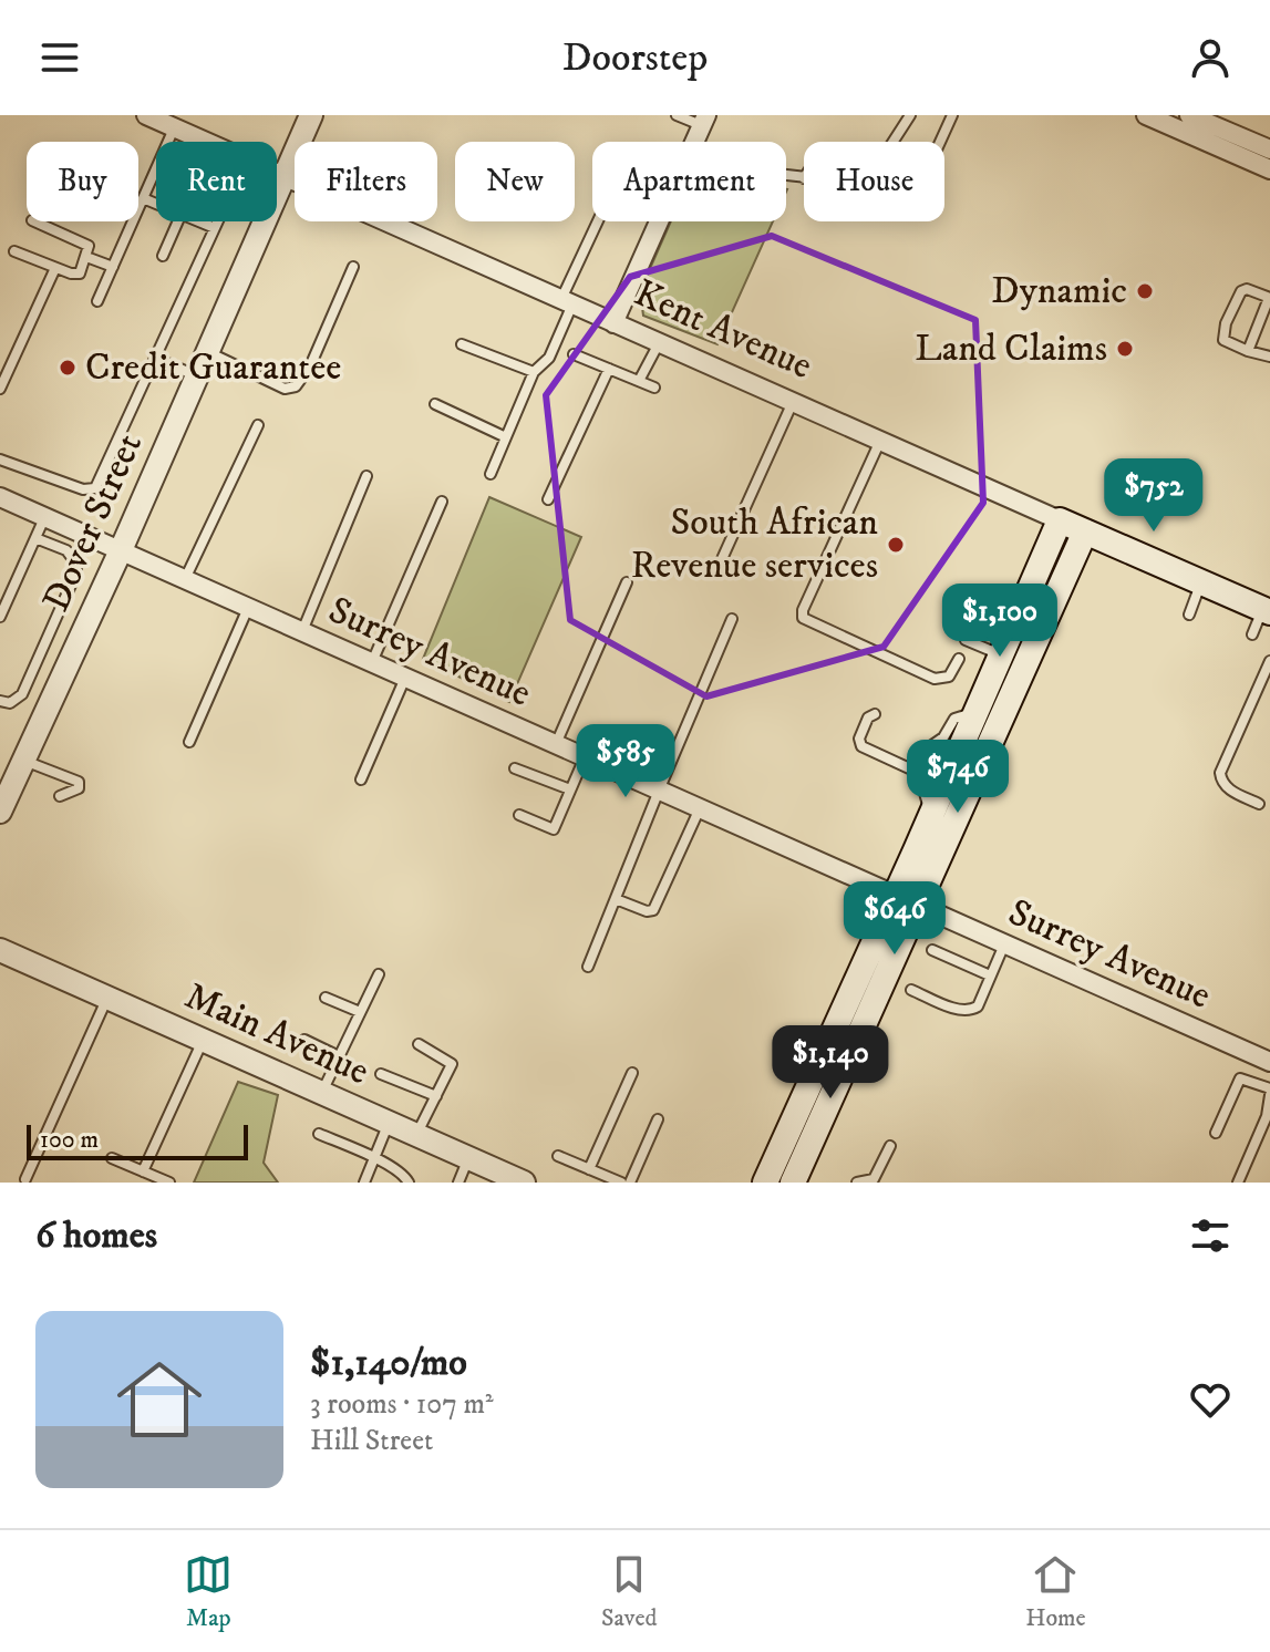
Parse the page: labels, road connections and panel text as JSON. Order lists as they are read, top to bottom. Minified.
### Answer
{"streets":{"main road":["Kent Avenue"],"street":["Dover Street","Surrey Avenue","Main Avenue"]},"crossings":[["Kent Avenue","Dover Street"],["Dover Street","Surrey Avenue"]],"places":["Dynamic","Land Claims","Credit Guarantee","South African Revenue services"],"scale_bar":"100 m","page":{"header":"Doorstep","chip":["Buy","Rent","Filters","New","Apartment","House"],"price":["$752","$1,100","$585","$746","$646","$1,140"],"scale":"100 m","heading":"6 homes","list":[{"name":"$1,140/mo","note":"3 rooms · 107 m² · Hill Street"}],"tabs":["Map","Saved","Home"]}}
